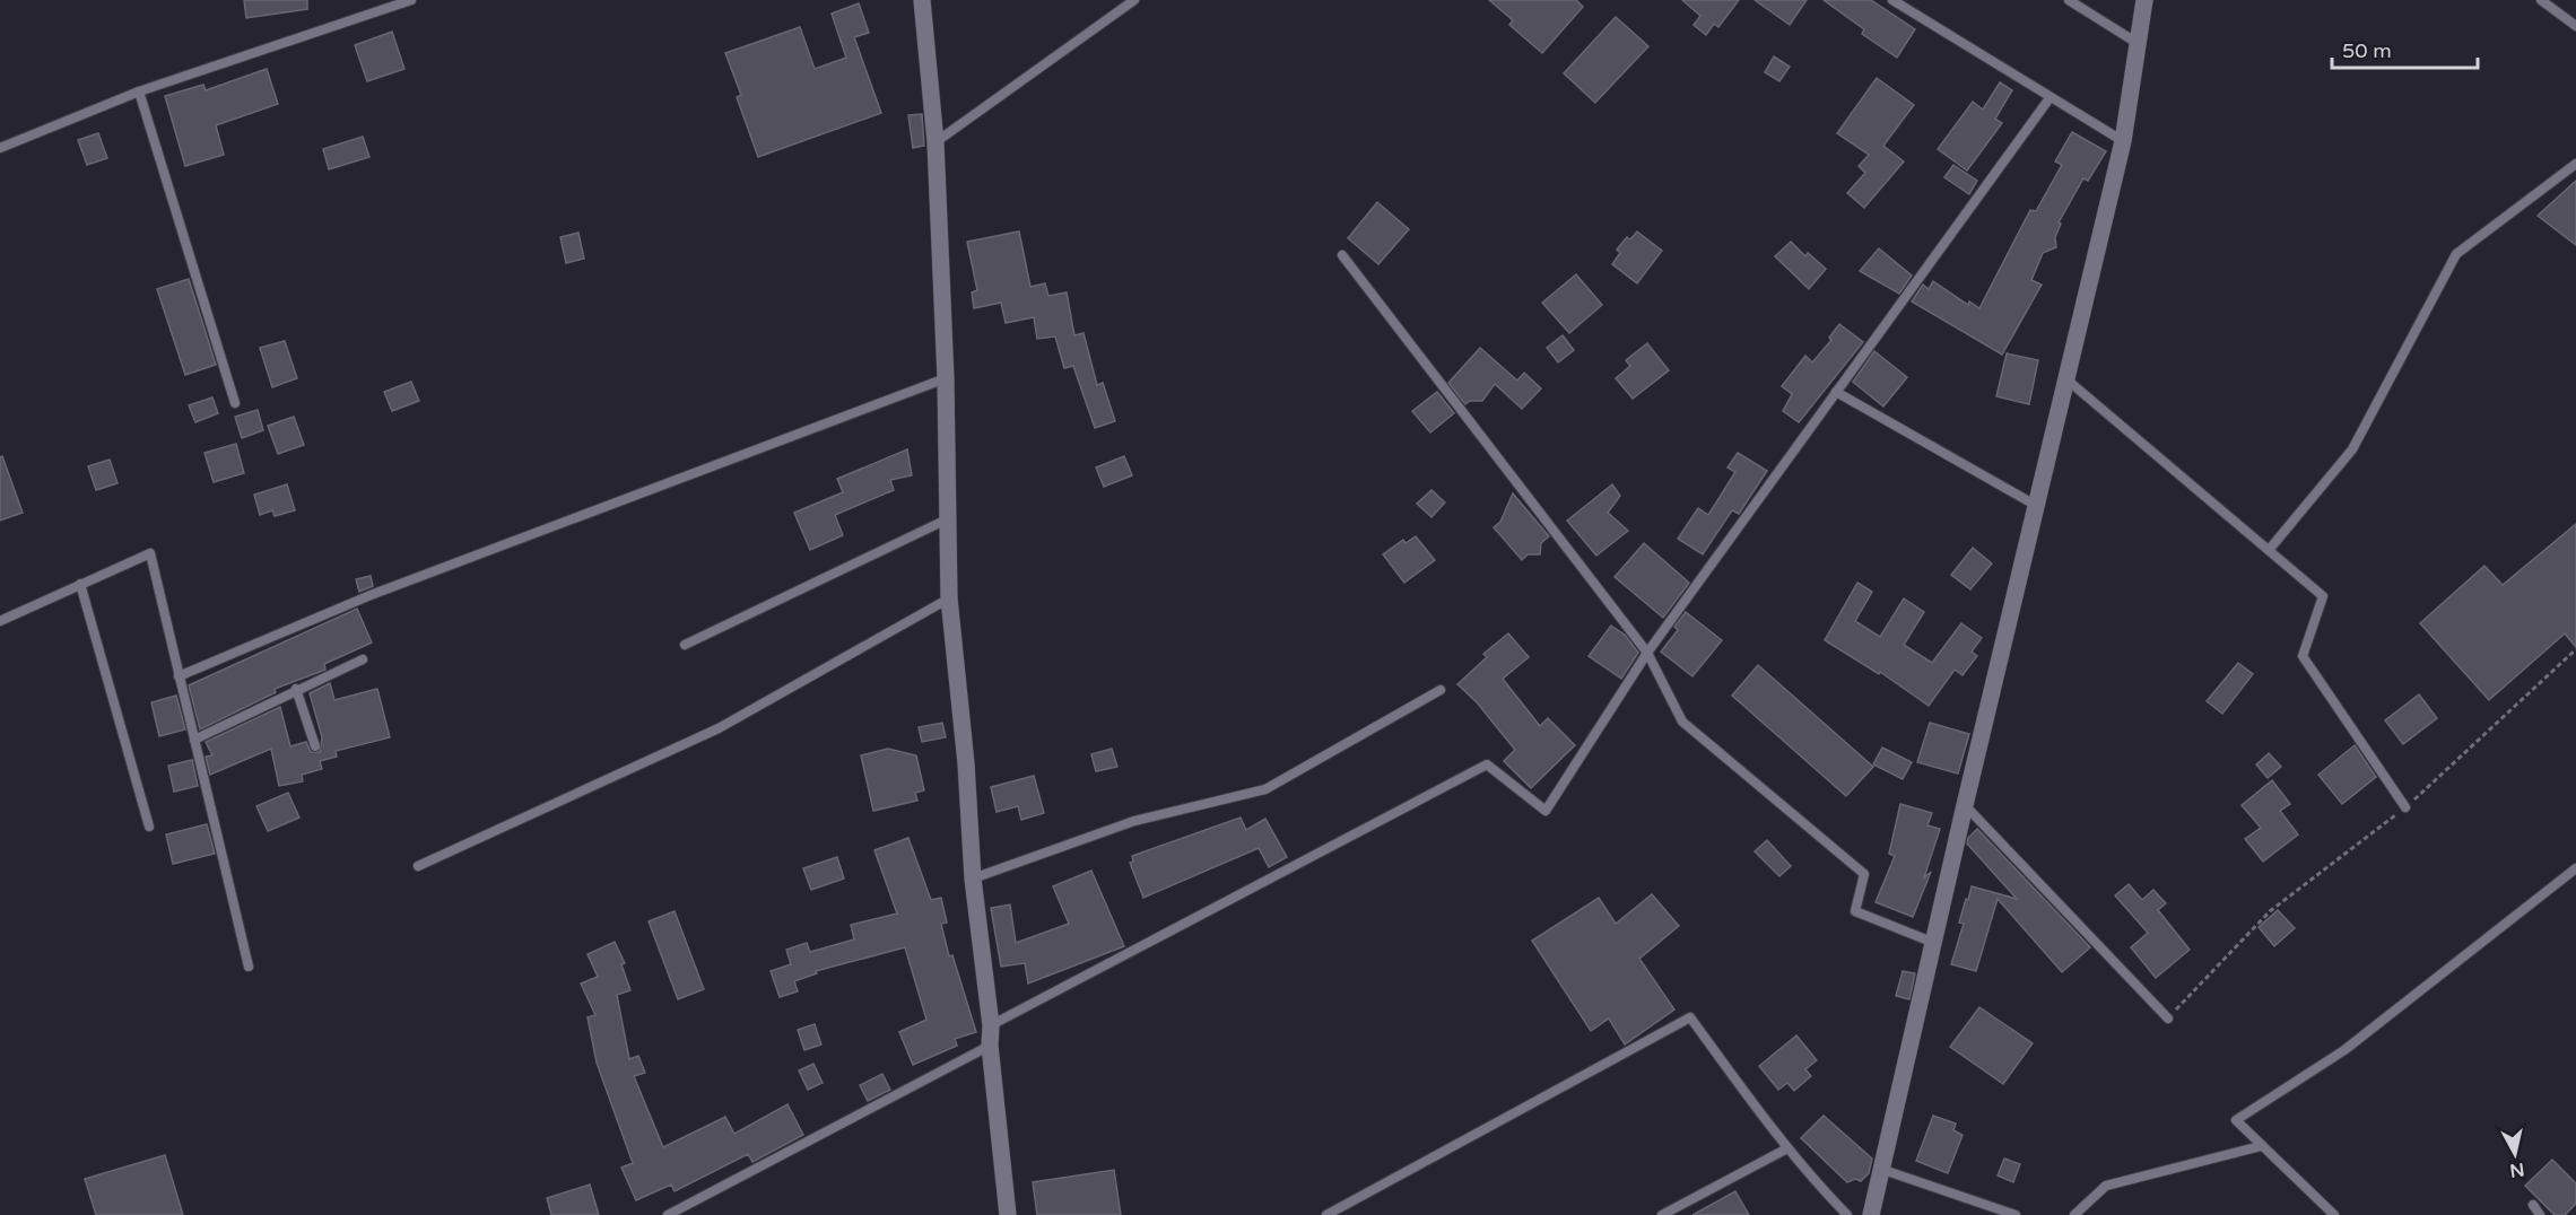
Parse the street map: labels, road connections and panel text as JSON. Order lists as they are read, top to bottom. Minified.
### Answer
{"scale_bar":"50 m","north":"bottom"}
